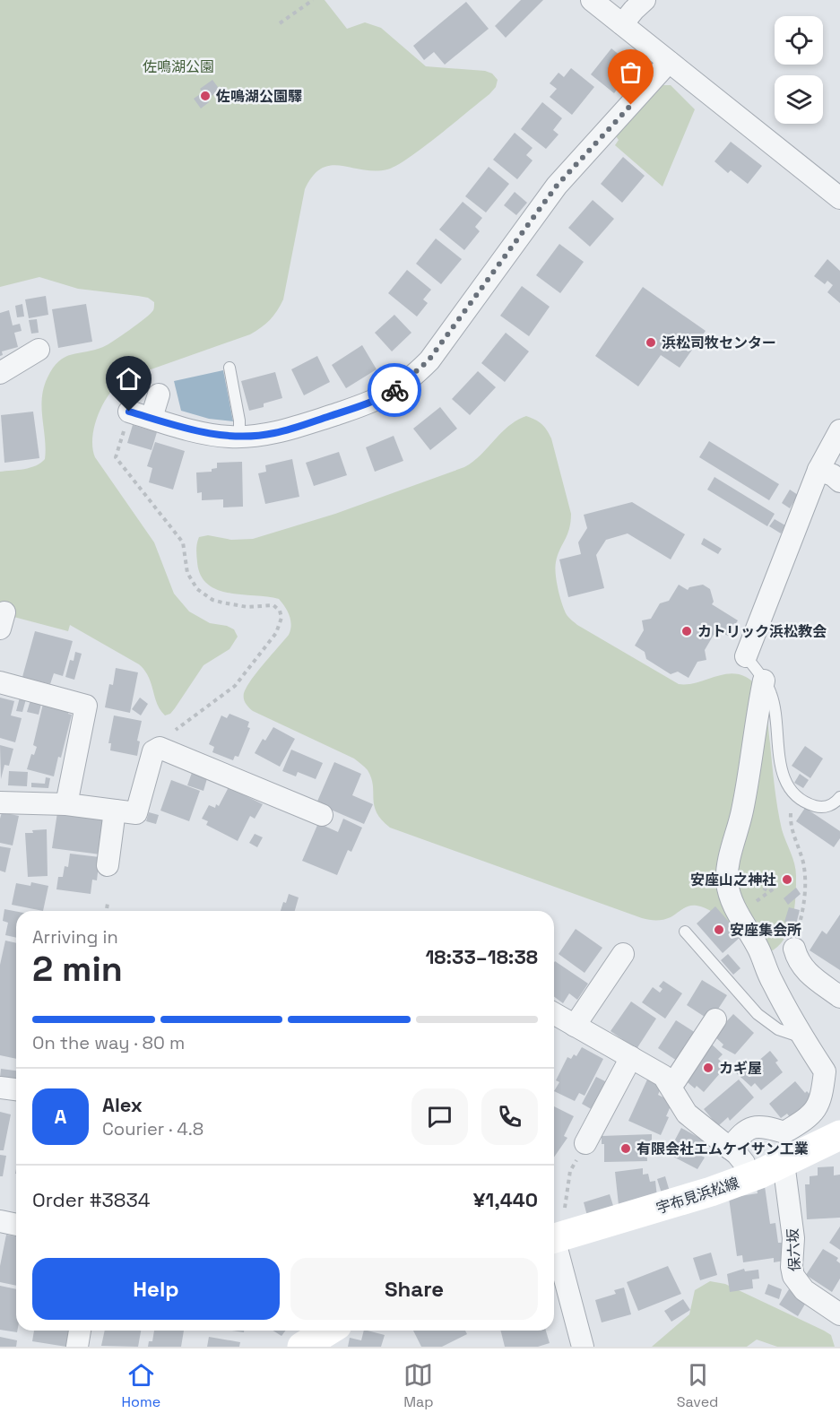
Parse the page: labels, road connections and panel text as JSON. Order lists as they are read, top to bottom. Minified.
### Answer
{"streets":{"main road":["宇布見浜松線"],"street":["保六坂"]},"crossings":[["宇布見浜松線","保六坂"]],"parks":["佐鳴湖公園"],"places":["佐鳴湖公園驛","浜松司牧センター","カトリック浜松教会","安座山之神社","安座集会所","カギ屋","有限会社エムケイサン工業"],"page":{"heading":["2 min","Arriving in","18:33–18:38"],"panel":["Alex","Courier · 4.8","Order #3834","¥1,440"],"bar":"On the way · 80 m","round":"A","buttons":["Help","Share"],"tabs":["Home","Map","Saved"]}}
